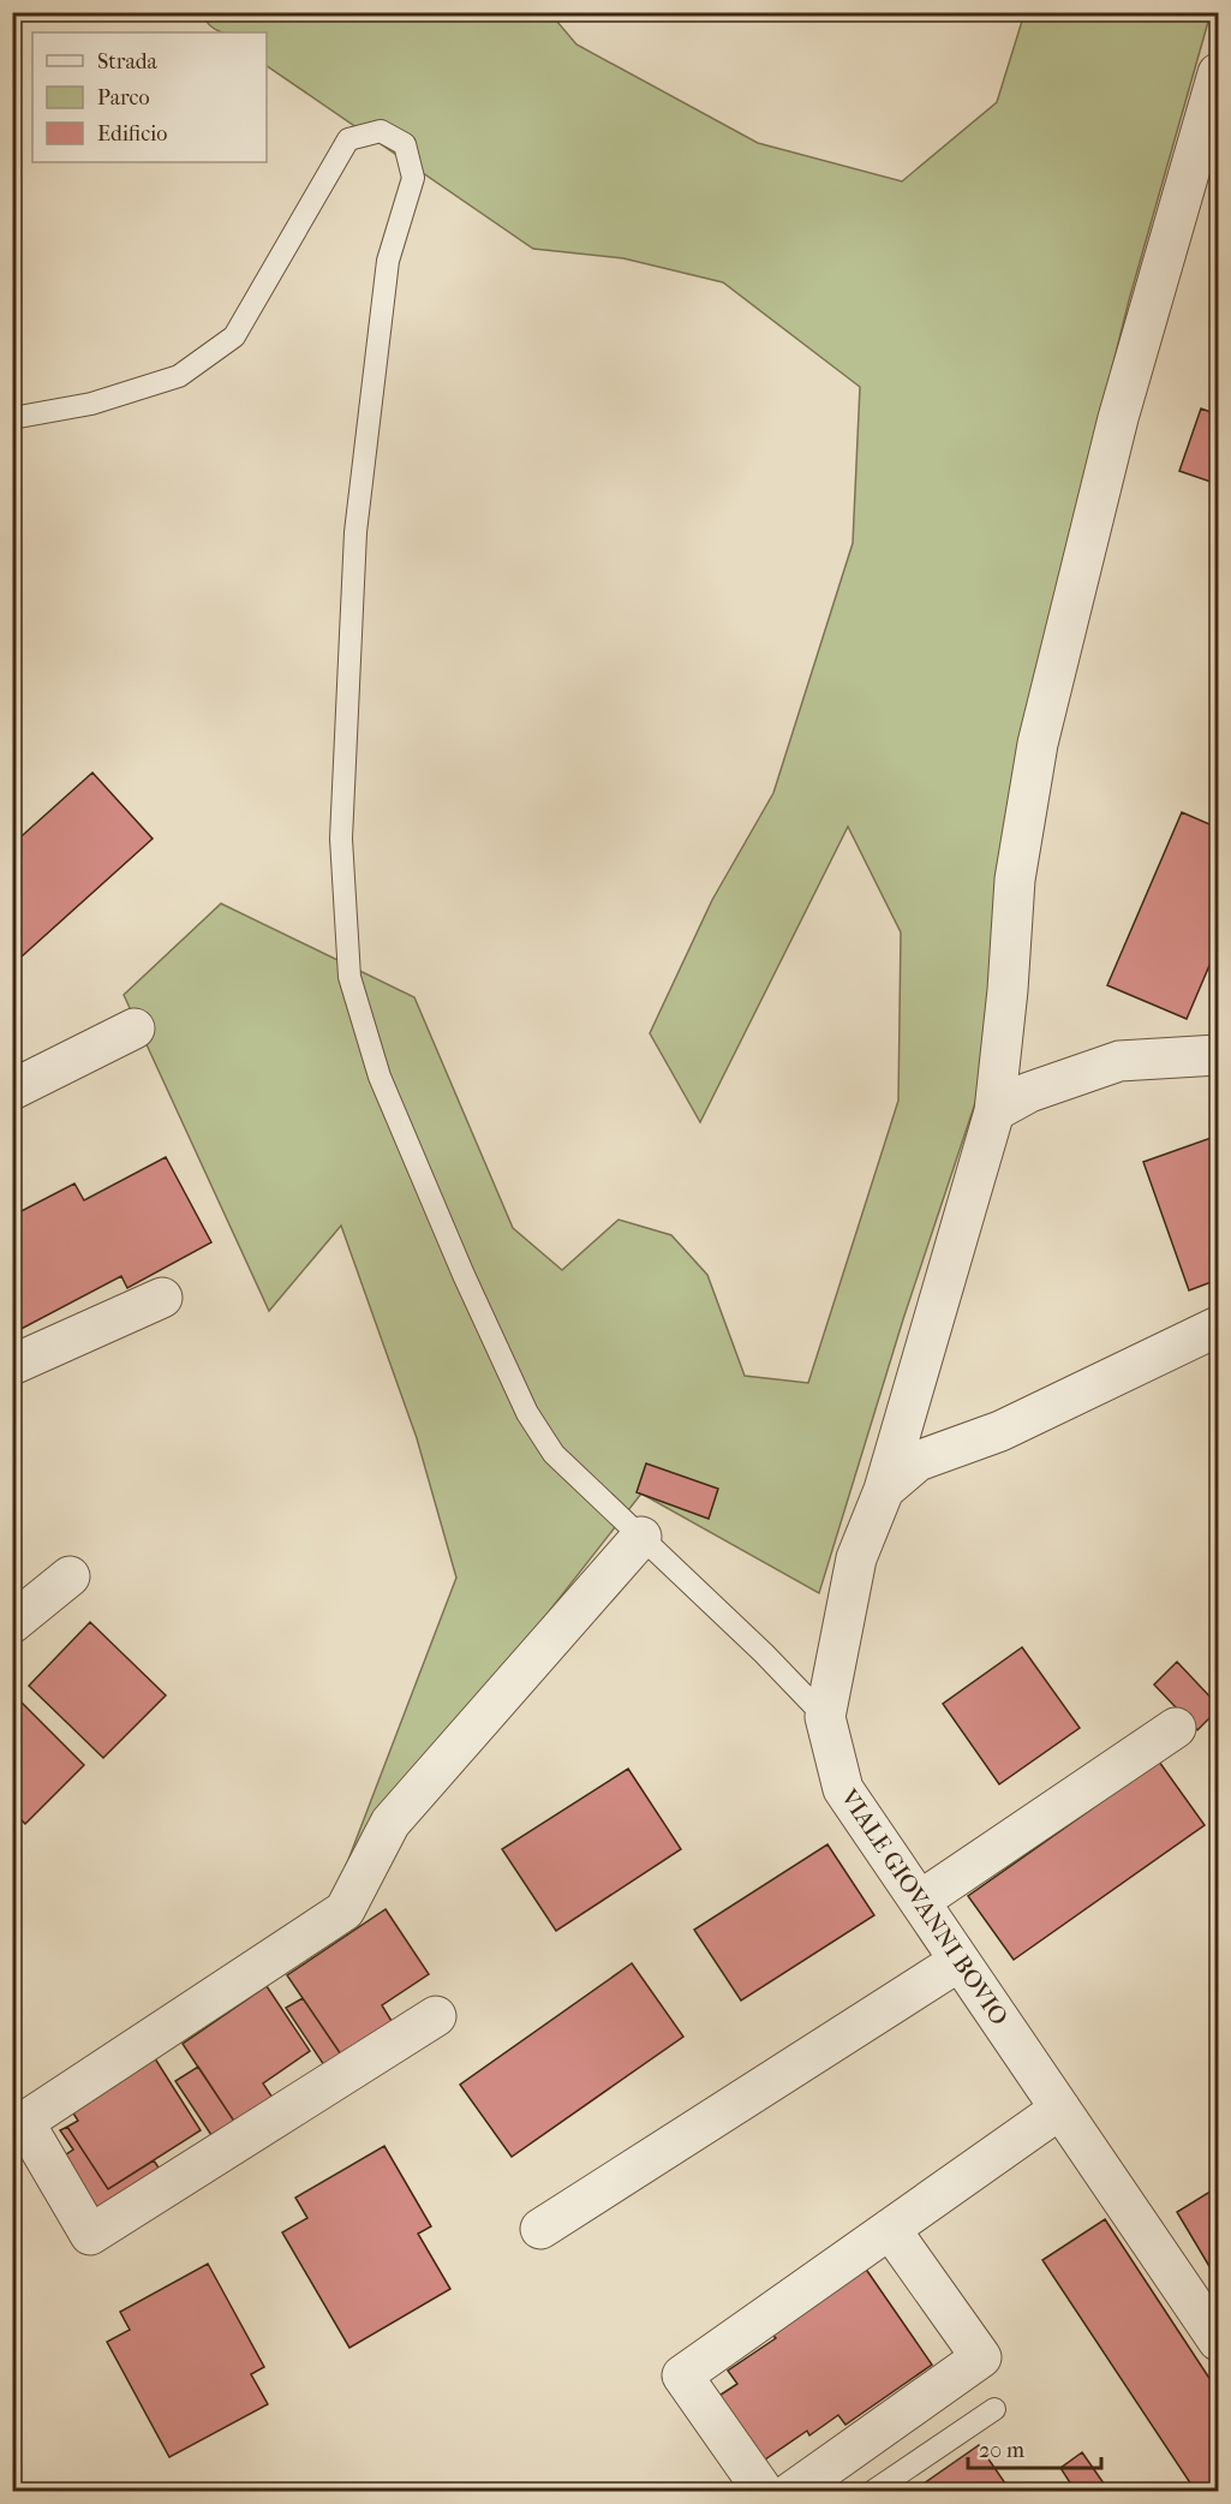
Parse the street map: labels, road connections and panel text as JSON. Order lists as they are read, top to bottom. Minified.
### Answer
{"streets":{"street":["VIALE GIOVANNI BOVIO"]},"legend":["Strada","Parco","Edificio"],"scale_bar":"20 m"}
